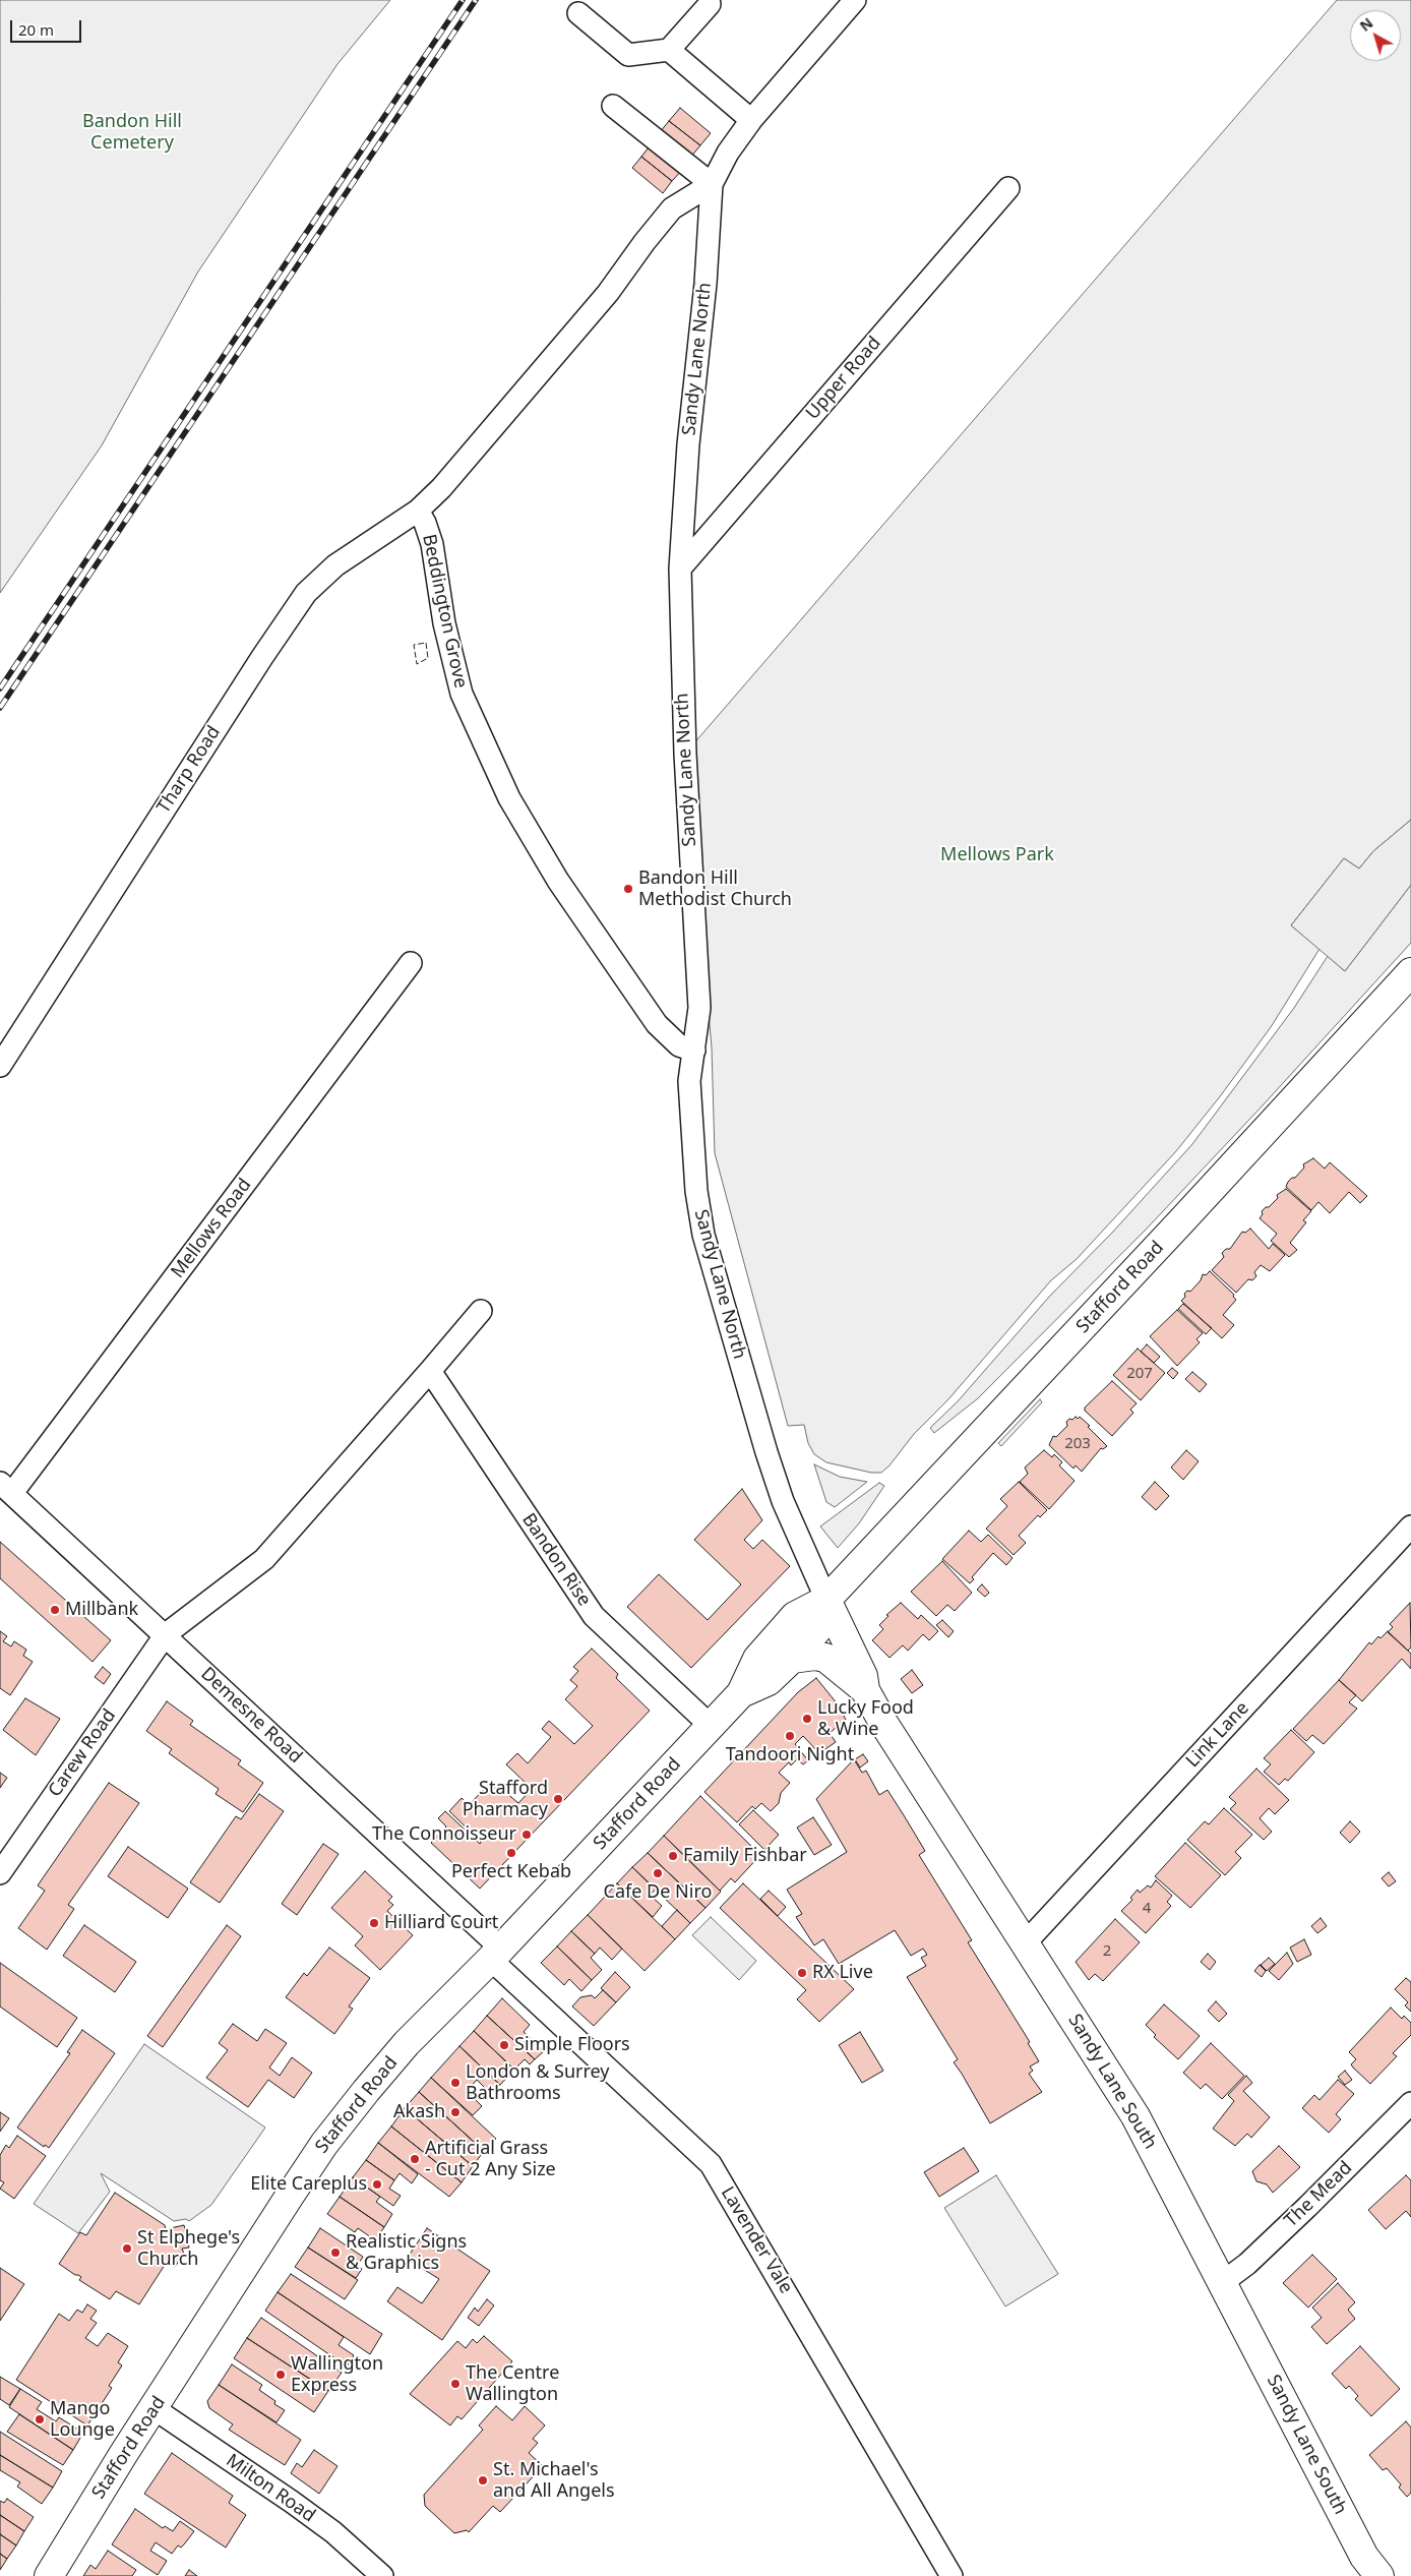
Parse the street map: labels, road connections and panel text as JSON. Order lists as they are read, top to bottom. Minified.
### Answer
{"streets":{"main road":["Stafford Road","Sandy Lane South"],"street":["Sandy Lane North","Upper Road","Beddington Grove","Tharp Road","Mellows Road","Bandon Rise","Demesne Road","Link Lane","Carew Road","The Mead","Lavender Vale","Milton Road"]},"crossings":[["Sandy Lane North","Upper Road"],["Sandy Lane North","Beddington Grove"],["Sandy Lane North","Stafford Road"],["Sandy Lane North","Sandy Lane South"],["Beddington Grove","Tharp Road"],["Mellows Road","Demesne Road"],["Stafford Road","Bandon Rise"],["Stafford Road","Demesne Road"],["Stafford Road","Sandy Lane South"],["Stafford Road","Lavender Vale"],["Stafford Road","Milton Road"],["Demesne Road","Carew Road"],["Demesne Road","Lavender Vale"],["Link Lane","Sandy Lane South"],["Sandy Lane South","The Mead"]],"parks":["Bandon Hill Cemetery","Mellows Park"],"places":["Bandon Hill Methodist Church","Millbank","Lucky Food & Wine","Tandoori Night","Stafford Pharmacy","The Connoisseur","Perfect Kebab","Family Fishbar","Cafe De Niro","Hilliard Court","RX Live","Simple Floors","London & Surrey Bathrooms","Akash","Artificial Grass - Cut 2 Any Size","Elite Careplus","St Elphege's Church","Realistic Signs & Graphics","Wallington Express","The Centre Wallington","Mango Lounge","St. Michael's and All Angels"],"house_numbers":["207","203","4","2"],"scale_bar":"20 m","north":"top left"}
